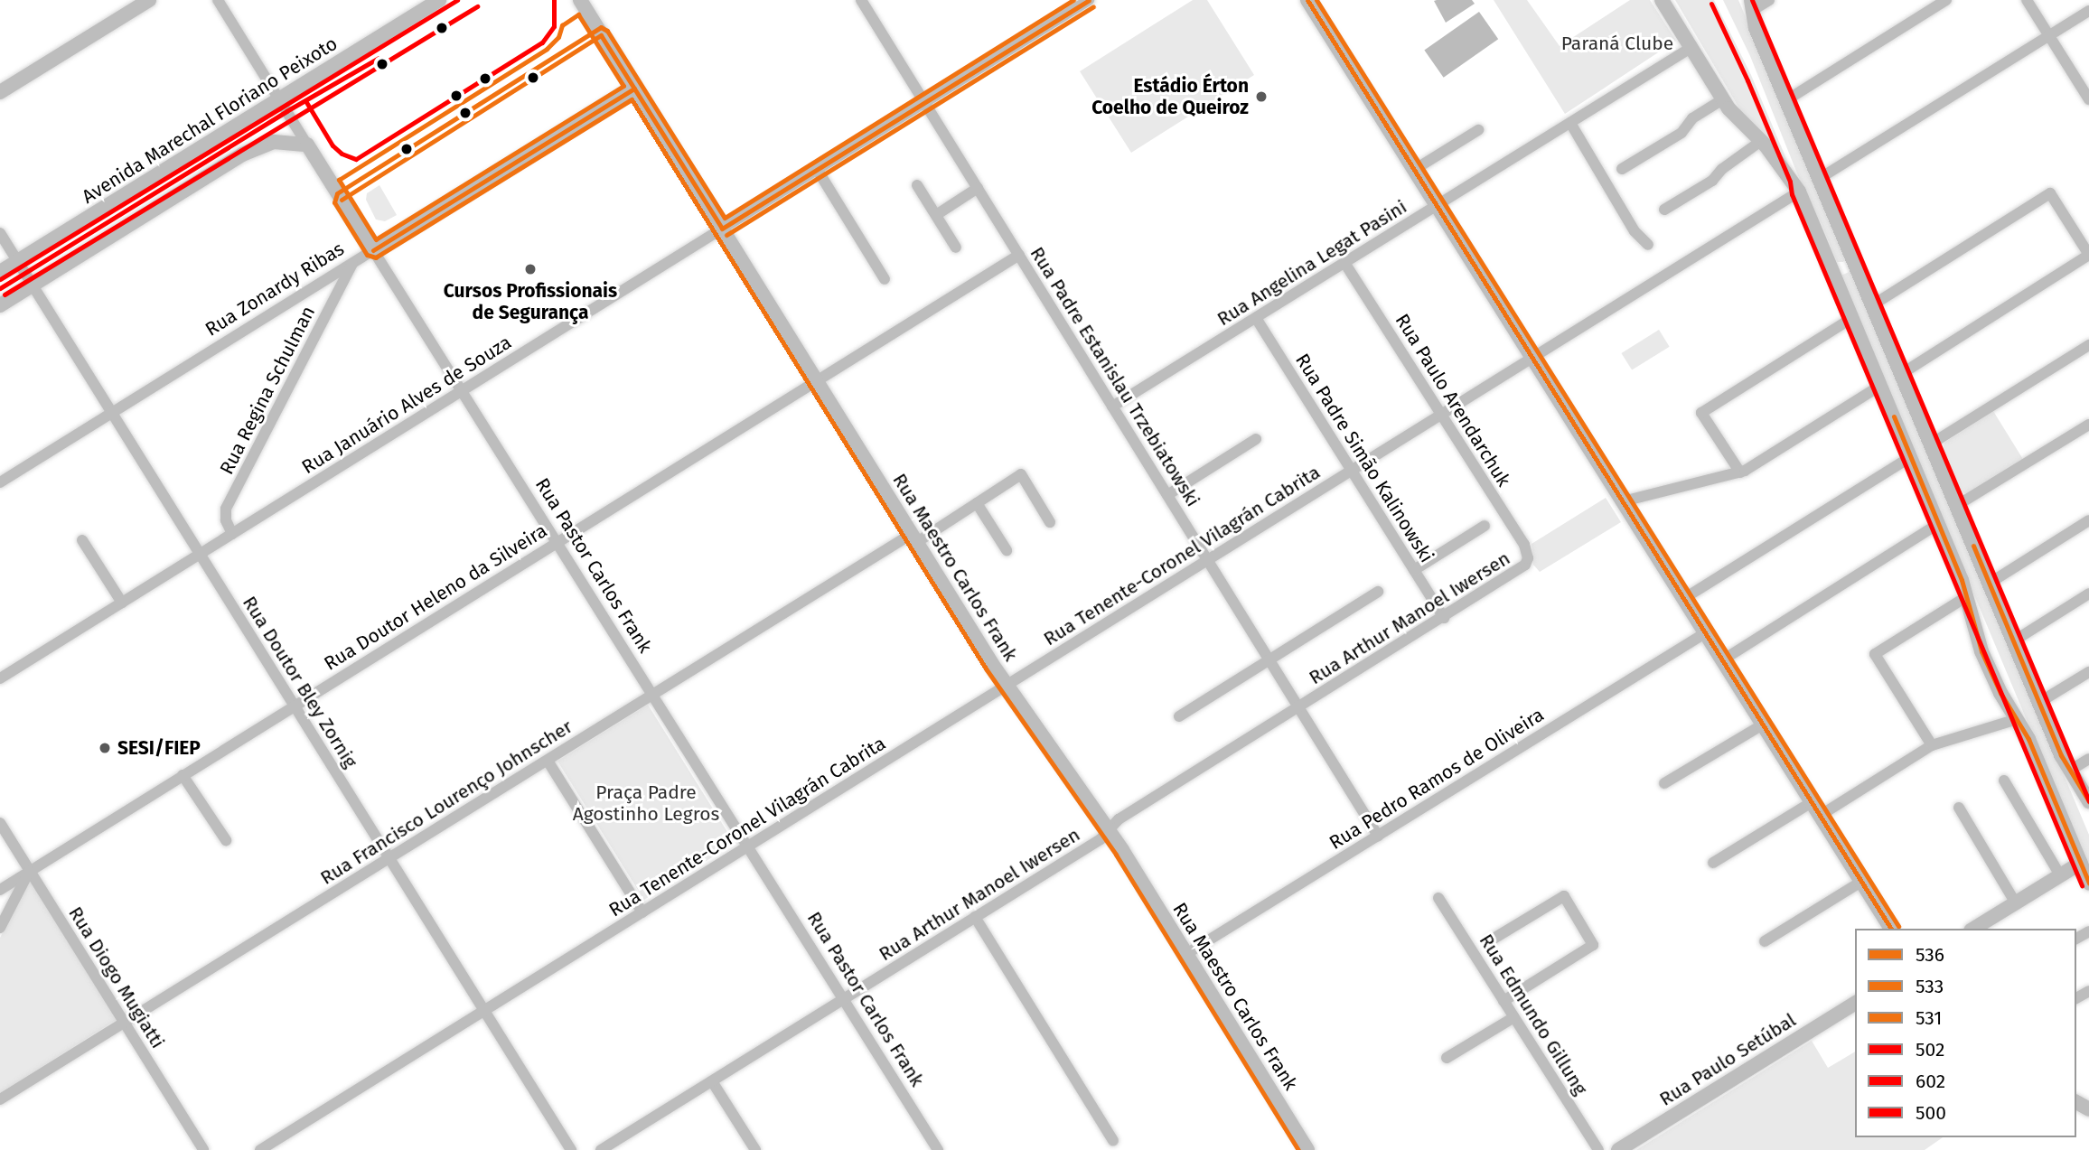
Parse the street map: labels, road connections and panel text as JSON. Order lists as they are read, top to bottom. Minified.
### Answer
{"streets":{"main road":["Avenida Marechal Floriano Peixoto","Rua Zonardy Ribas","Rua Pastor Carlos Frank","Rua Maestro Carlos Frank","Rua Paulo Setúbal"],"street":["Rua Angelina Legat Pasini","Rua Padre Estanislau Trzebiatowski","Rua Regina Schulman","Rua Paulo Arendarchuk","Rua Januário Alves de Souza","Rua Padre Simão Kalinowski","Rua Tenente-Coronel Vilagrán Cabrita","Rua Doutor Heleno da Silveira","Rua Arthur Manoel Iwersen","Rua Doutor Bley Zornig","Rua Pedro Ramos de Oliveira","Rua Francisco Lourenço Johnscher","Rua Diogo Mugiatti","Rua Edmundo Gillung"]},"crossings":[["Avenida Marechal Floriano Peixoto","Rua Pastor Carlos Frank"],["Avenida Marechal Floriano Peixoto","Rua Doutor Bley Zornig"],["Rua Angelina Legat Pasini","Rua Padre Estanislau Trzebiatowski"],["Rua Angelina Legat Pasini","Rua Paulo Arendarchuk"],["Rua Angelina Legat Pasini","Rua Padre Simão Kalinowski"],["Rua Zonardy Ribas","Rua Regina Schulman"],["Rua Zonardy Ribas","Rua Pastor Carlos Frank"],["Rua Zonardy Ribas","Rua Maestro Carlos Frank"],["Rua Zonardy Ribas","Rua Doutor Bley Zornig"],["Rua Padre Estanislau Trzebiatowski","Rua Januário Alves de Souza"],["Rua Padre Estanislau Trzebiatowski","Rua Tenente-Coronel Vilagrán Cabrita"],["Rua Padre Estanislau Trzebiatowski","Rua Doutor Heleno da Silveira"],["Rua Padre Estanislau Trzebiatowski","Rua Arthur Manoel Iwersen"],["Rua Padre Estanislau Trzebiatowski","Rua Pedro Ramos de Oliveira"],["Rua Regina Schulman","Rua Januário Alves de Souza"],["Rua Paulo Arendarchuk","Rua Tenente-Coronel Vilagrán Cabrita"],["Rua Paulo Arendarchuk","Rua Arthur Manoel Iwersen"],["Rua Januário Alves de Souza","Rua Pastor Carlos Frank"],["Rua Januário Alves de Souza","Rua Maestro Carlos Frank"],["Rua Januário Alves de Souza","Rua Doutor Bley Zornig"],["Rua Padre Simão Kalinowski","Rua Tenente-Coronel Vilagrán Cabrita"],["Rua Padre Simão Kalinowski","Rua Arthur Manoel Iwersen"],["Rua Tenente-Coronel Vilagrán Cabrita","Rua Pastor Carlos Frank"],["Rua Tenente-Coronel Vilagrán Cabrita","Rua Maestro Carlos Frank"],["Rua Tenente-Coronel Vilagrán Cabrita","Rua Doutor Bley Zornig"],["Rua Pastor Carlos Frank","Rua Doutor Heleno da Silveira"],["Rua Pastor Carlos Frank","Rua Arthur Manoel Iwersen"],["Rua Pastor Carlos Frank","Rua Francisco Lourenço Johnscher"],["Rua Maestro Carlos Frank","Rua Doutor Heleno da Silveira"],["Rua Maestro Carlos Frank","Rua Arthur Manoel Iwersen"],["Rua Maestro Carlos Frank","Rua Pedro Ramos de Oliveira"],["Rua Maestro Carlos Frank","Rua Francisco Lourenço Johnscher"],["Rua Doutor Heleno da Silveira","Rua Doutor Bley Zornig"],["Rua Doutor Heleno da Silveira","Rua Diogo Mugiatti"],["Rua Doutor Bley Zornig","Rua Francisco Lourenço Johnscher"],["Rua Francisco Lourenço Johnscher","Rua Diogo Mugiatti"]],"parks":["Paraná Clube","Praça Padre Agostinho Legros"],"places":["Estádio Érton Coelho de Queiroz","Cursos Profissionais de Segurança","SESI/FIEP"],"lines":["transit line 536","transit line 531","transit line 602","transit line 500","transit line 502","transit line 533"],"legend":["536","533","531","502","602","500"]}
